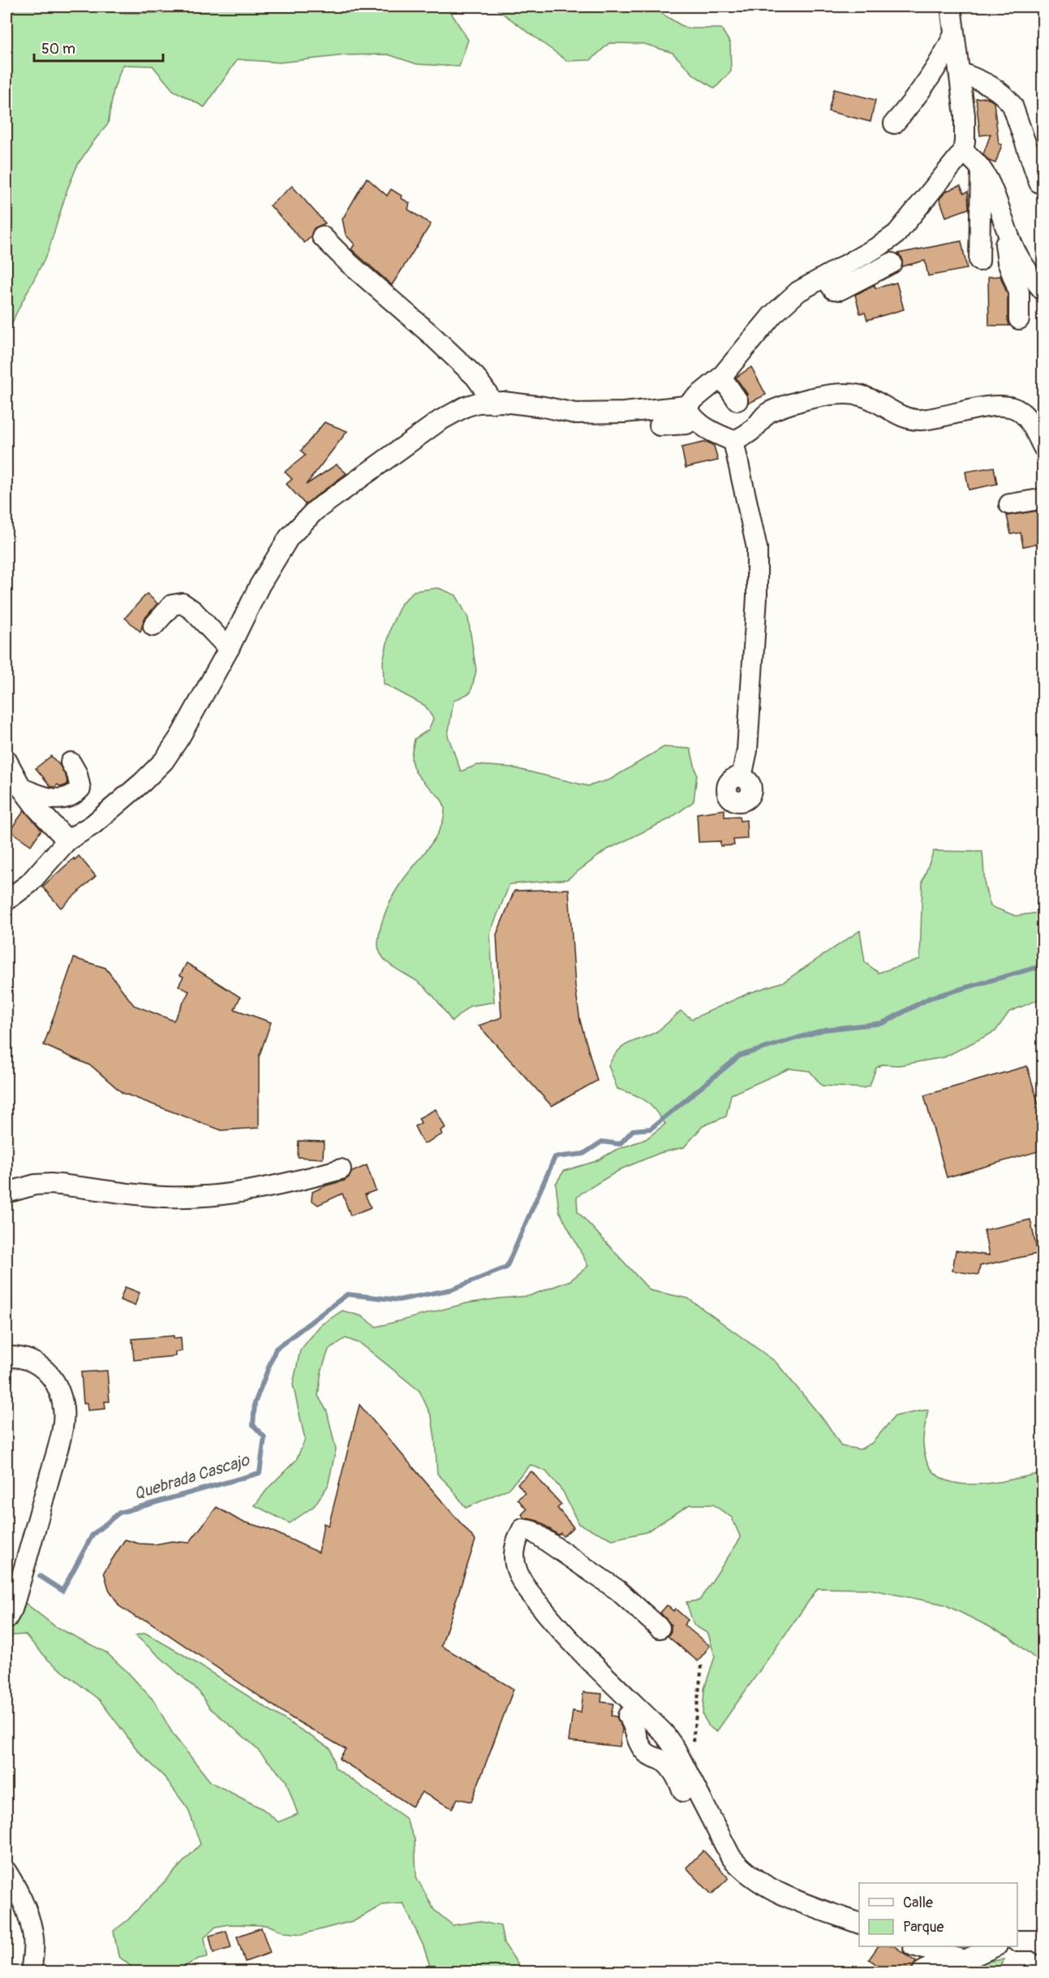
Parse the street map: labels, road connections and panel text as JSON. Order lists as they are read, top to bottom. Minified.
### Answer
{"water":["Quebrada Cascajo"],"legend":["Calle","Parque"],"scale_bar":"50 m"}
